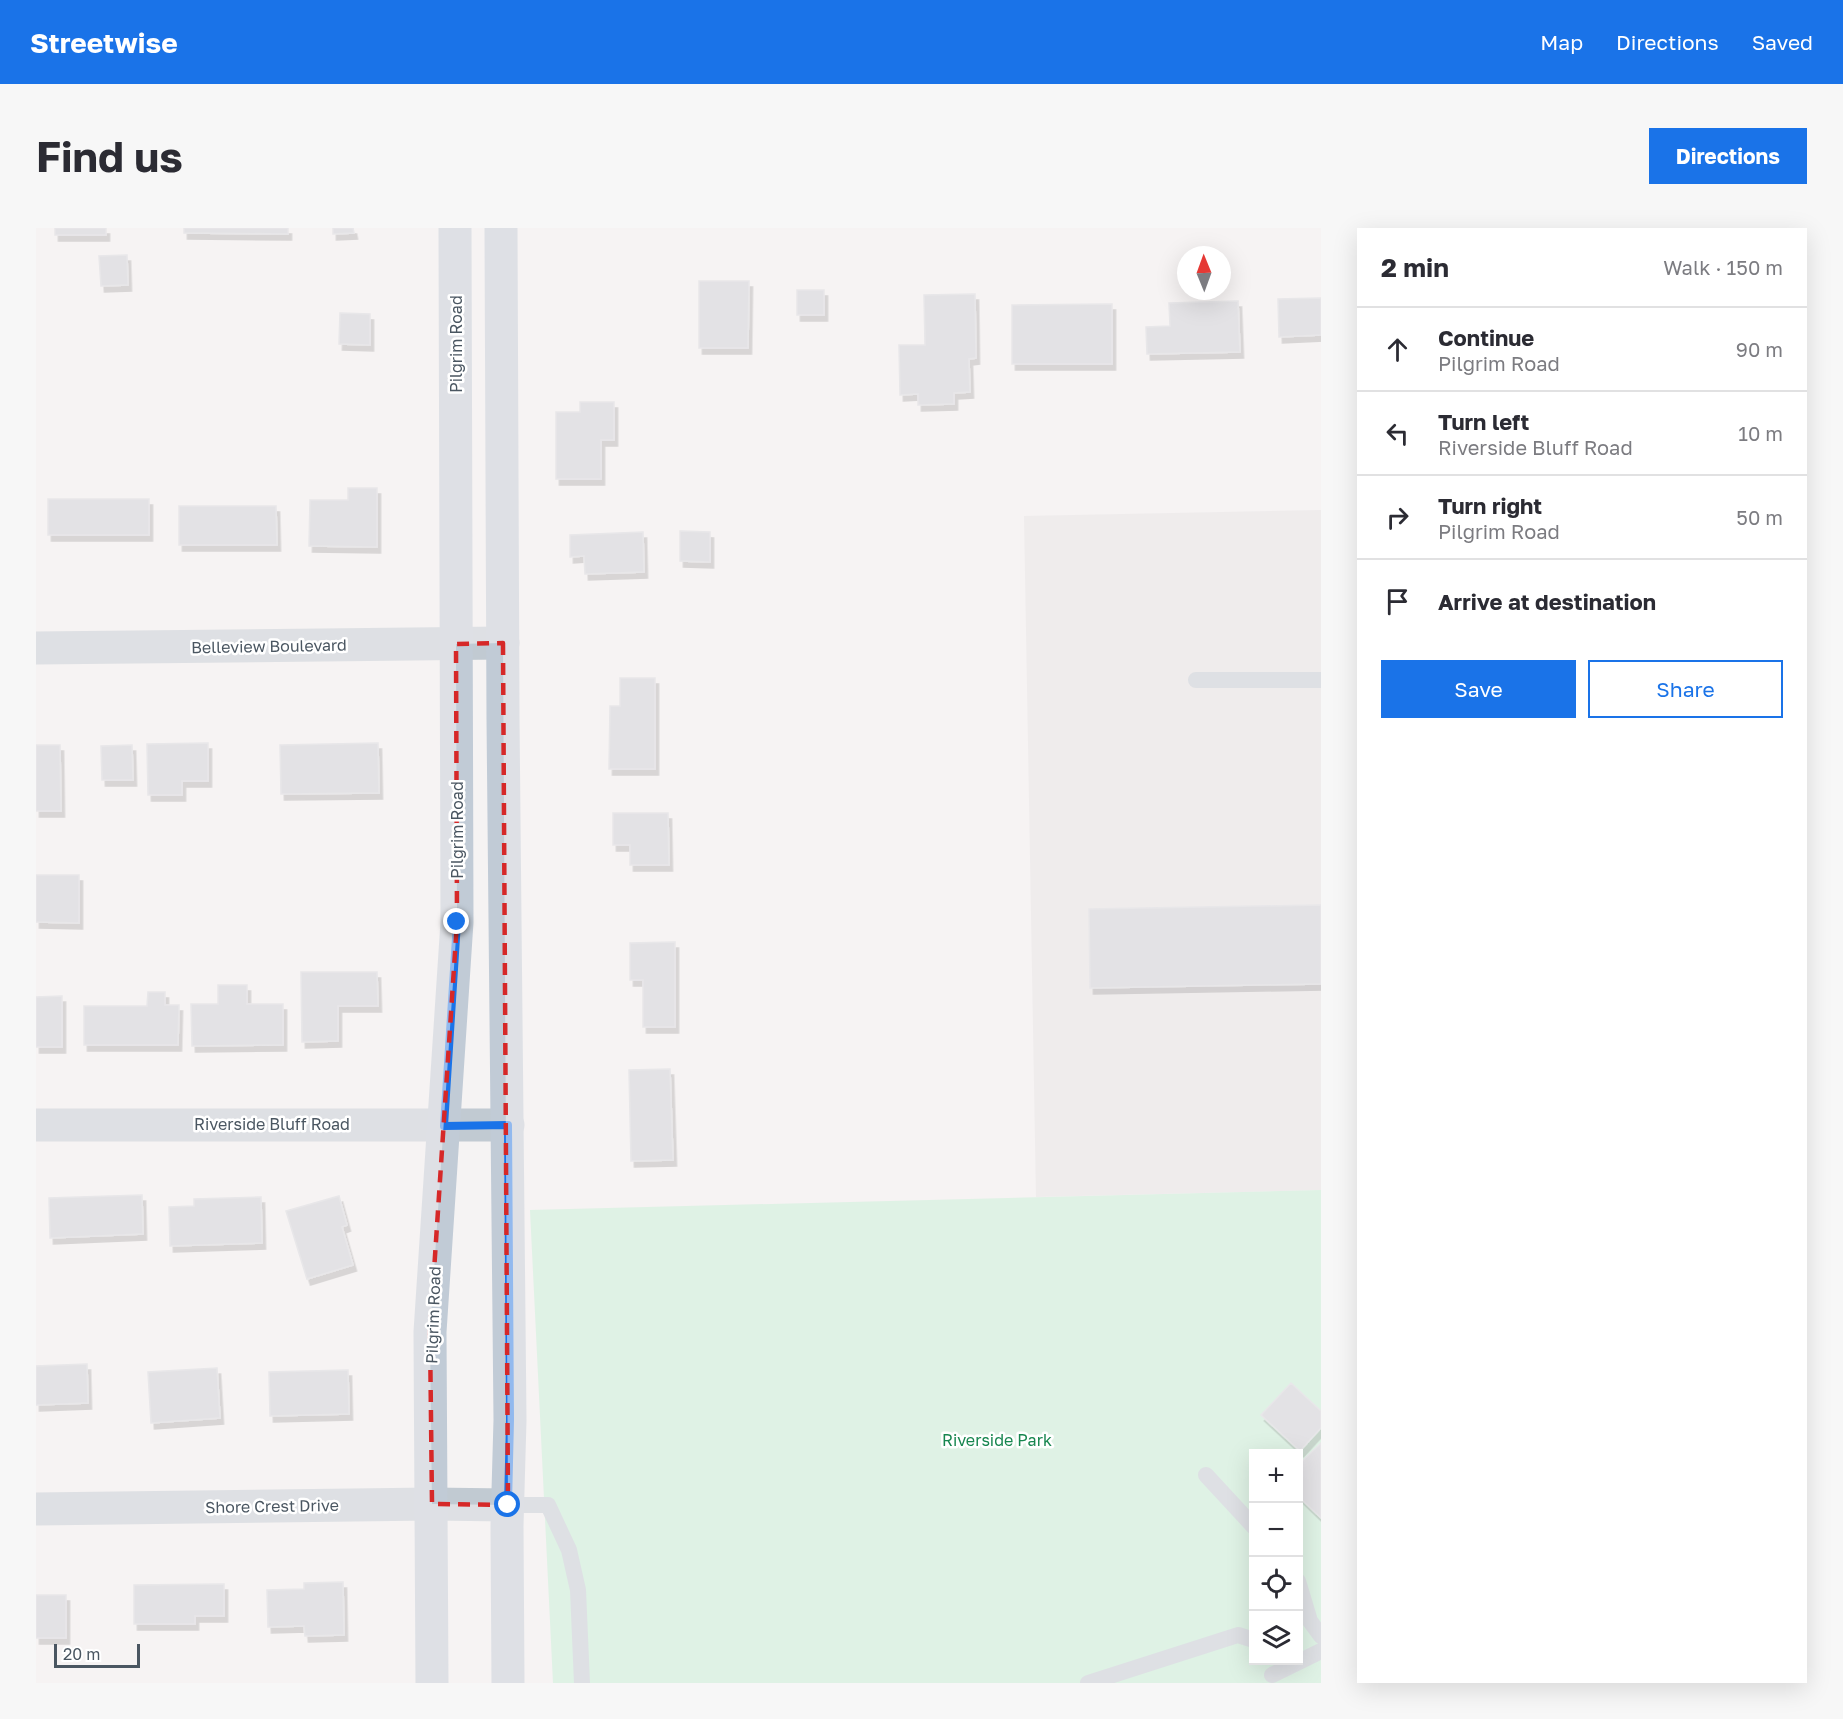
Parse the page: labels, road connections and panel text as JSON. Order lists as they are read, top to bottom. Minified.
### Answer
{"streets":{"street":["Pilgrim Road","Belleview Boulevard","Riverside Bluff Road","Shore Crest Drive"]},"crossings":[["Pilgrim Road","Belleview Boulevard"],["Pilgrim Road","Riverside Bluff Road"],["Pilgrim Road","Shore Crest Drive"]],"parks":["Riverside Park"],"scale_bar":"20 m","north":"top","page":{"header":"Streetwise","nav":["Map","Directions","Saved"],"buttons":["Directions",["Save","Share"]],"title":"Find us","heading":["2 min","Walk · 150 m"],"list":[["Continue","Pilgrim Road","90 m"],["Turn left","Riverside Bluff Road","10 m"],["Turn right","Pilgrim Road","50 m"],"Arrive at destination"],"map_buttons":["+","−"],"scale":"20 m"}}
